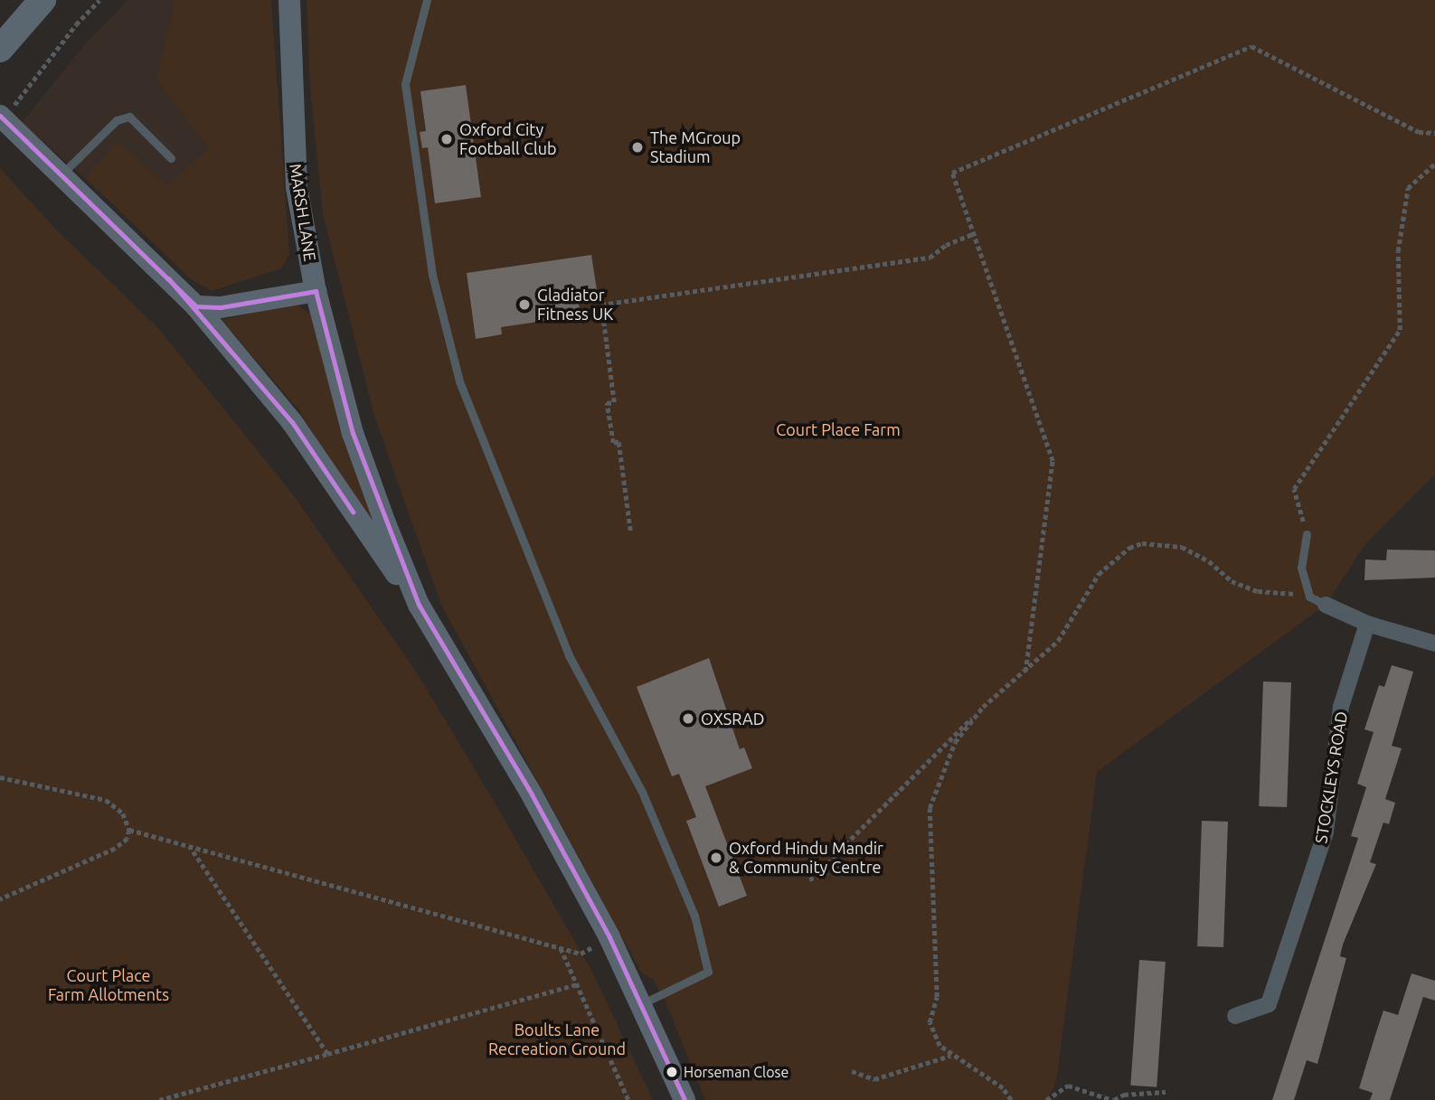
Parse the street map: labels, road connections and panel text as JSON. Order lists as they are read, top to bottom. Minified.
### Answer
{"streets":{"main road":["MARSH LANE"],"street":["STOCKLEYS ROAD"]},"parks":["Court Place Farm","Court Place Farm Allotments","Boults Lane Recreation Ground"],"places":["Oxford City Football Club","The MGroup Stadium","Gladiator Fitness UK","OXSRAD","Oxford Hindu Mandir & Community Centre","Horseman Close"]}
